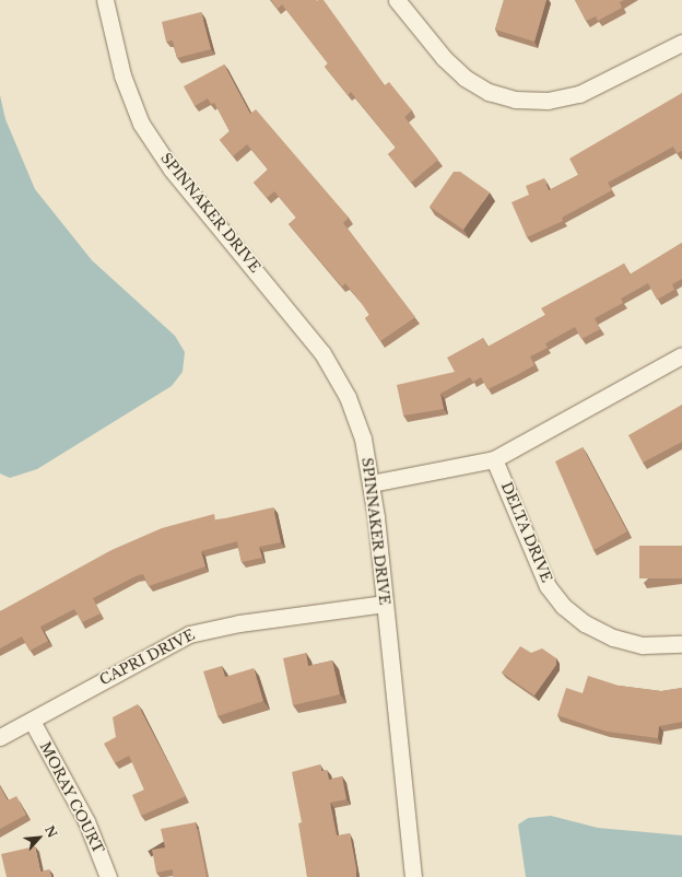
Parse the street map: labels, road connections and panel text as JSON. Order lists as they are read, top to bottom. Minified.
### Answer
{"streets":{"street":["SPINNAKER DRIVE","DELTA DRIVE","CAPRI DRIVE","MORAY COURT"]},"crossings":[["SPINNAKER DRIVE","CAPRI DRIVE"],["CAPRI DRIVE","MORAY COURT"]],"north":"top right"}
